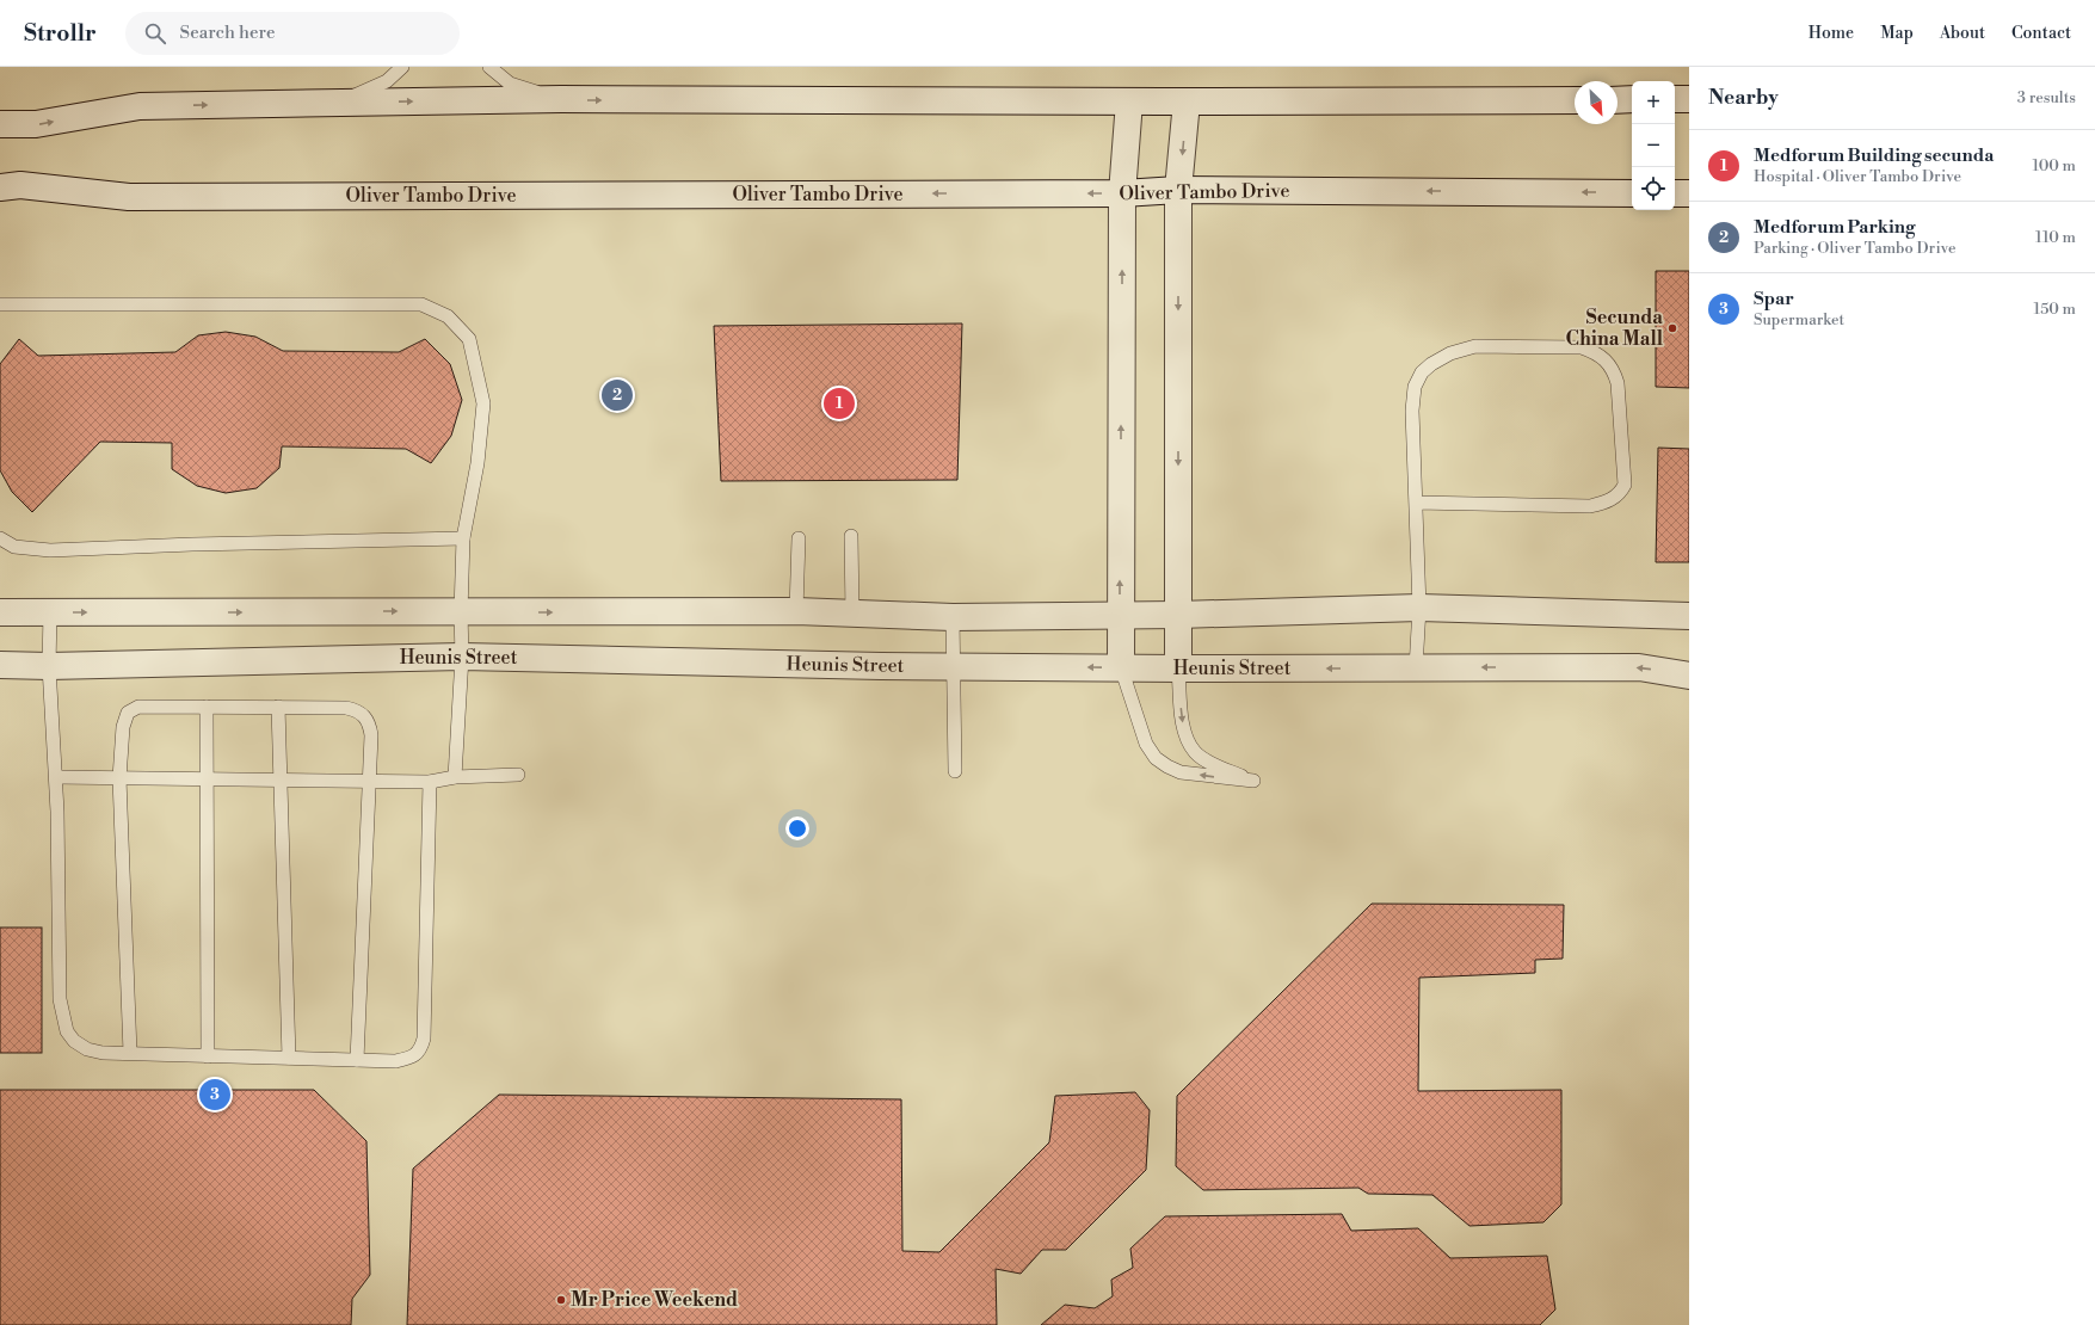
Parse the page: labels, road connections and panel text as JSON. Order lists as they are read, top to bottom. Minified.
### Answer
{"streets":{"street":["Oliver Tambo Drive","Heunis Street"]},"places":["Secunda China Mall","Mr Price Weekend"],"north":"bottom right","page":{"header":"Strollr","search":"Search here","nav":["Home","Map","About","Contact"],"heading":["Nearby","3 results"],"map_buttons":["+","−"],"list":[{"mark":"1","name":"Medforum Building secunda","note":"Hospital · Oliver Tambo Drive","value":"100 m"},{"mark":"2","name":"Medforum Parking","note":"Parking · Oliver Tambo Drive","value":"110 m"},{"mark":"3","name":"Spar","note":"Supermarket","value":"150 m"}],"pins":["2","1","3"]}}
